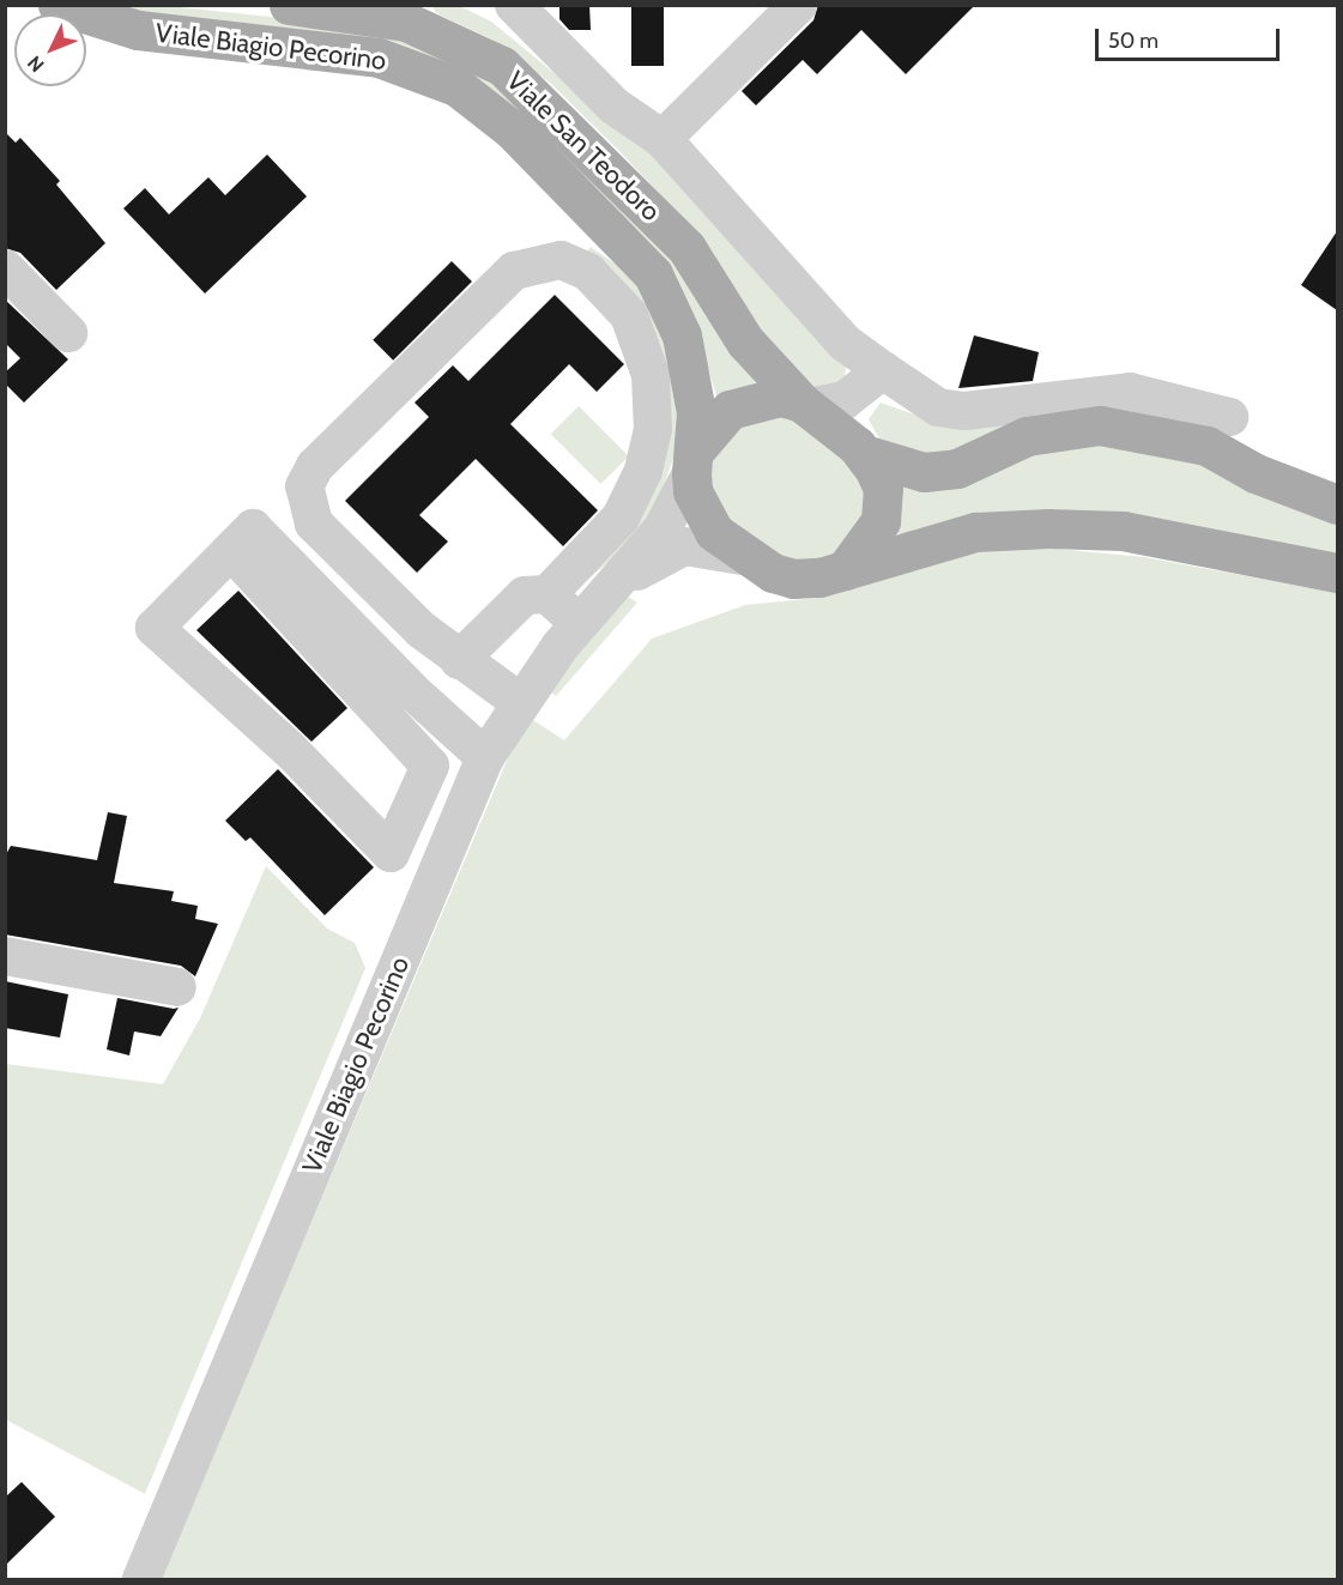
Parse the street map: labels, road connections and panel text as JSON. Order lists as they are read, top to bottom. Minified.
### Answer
{"streets":{"main road":["Viale Biagio Pecorino","Viale San Teodoro"]},"crossings":[["Viale Biagio Pecorino","Viale San Teodoro"]],"scale_bar":"50 m","north":"bottom left"}
